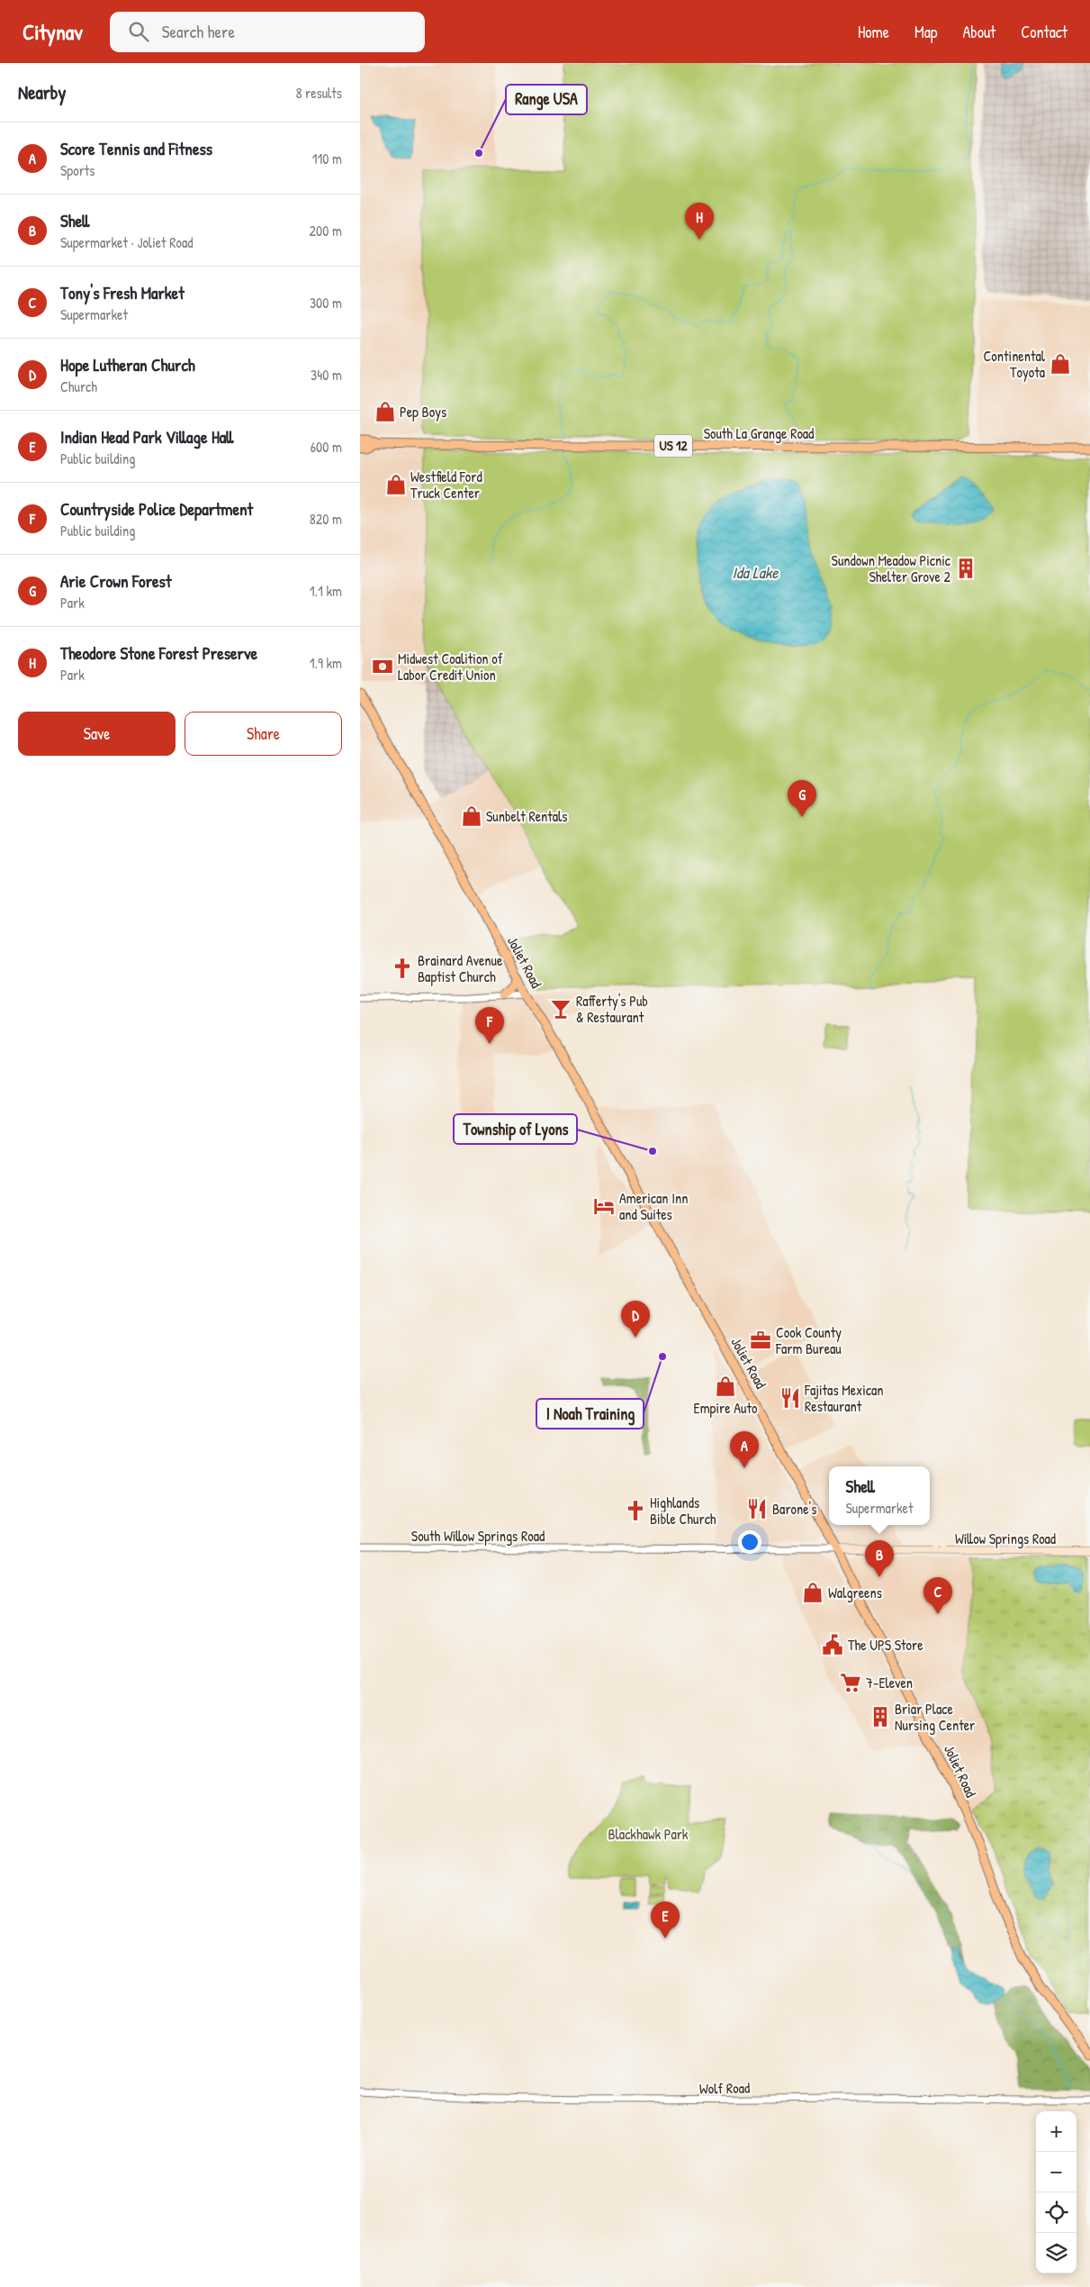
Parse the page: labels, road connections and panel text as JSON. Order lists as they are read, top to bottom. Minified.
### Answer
{"streets":{"main road":["South La Grange Road","US 12","Joliet Road","Willow Springs Road"],"street":["South Willow Springs Road","Wolf Road"]},"crossings":[["Joliet Road","Willow Springs Road"],["South Willow Springs Road","Willow Springs Road"]],"water":["Ida Lake"],"parks":["Blackhawk Park"],"places":{"other":["Range USA","Township of Lyons","I Noah Training"],"shop":["Continental Toyota","Pep Boys","Westfield Ford Truck Center","Sunbelt Rentals","Empire Auto","Walgreens"],"building":["Sundown Meadow Picnic Shelter Grove 2","Briar Place Nursing Center"],"bank":["Midwest Coalition of Labor Credit Union"],"church":["Brainard Avenue Baptist Church","Highlands Bible Church"],"bar":["Rafferty's Pub & Restaurant"],"hotel":["American Inn and Suites"],"office":["Cook County Farm Bureau"],"restaurant":["Fajitas Mexican Restaurant","Barone's"],"public building":["The UPS Store"],"supermarket":["7-Eleven"]},"page":{"header":"Citynav","search":"Search here","nav":["Home","Map","About","Contact"],"heading":["Nearby","8 results"],"list":[{"mark":"A","name":"Score Tennis and Fitness","note":"Sports","value":"110 m"},{"mark":"B","name":"Shell","note":"Supermarket · Joliet Road","value":"200 m"},{"mark":"C","name":"Tony's Fresh Market","note":"Supermarket","value":"300 m"},{"mark":"D","name":"Hope Lutheran Church","note":"Church","value":"340 m"},{"mark":"E","name":"Indian Head Park Village Hall","note":"Public building","value":"600 m"},{"mark":"F","name":"Countryside Police Department","note":"Public building","value":"820 m"},{"mark":"G","name":"Arie Crown Forest","note":"Park","value":"1.1 km"},{"mark":"H","name":"Theodore Stone Forest Preserve","note":"Park","value":"1.9 km"}],"pins":["H","G","F","D","A","B","C","E"],"buttons":["Save","Share"],"popup":["Shell","Supermarket"],"map_buttons":["+","−"]}}
